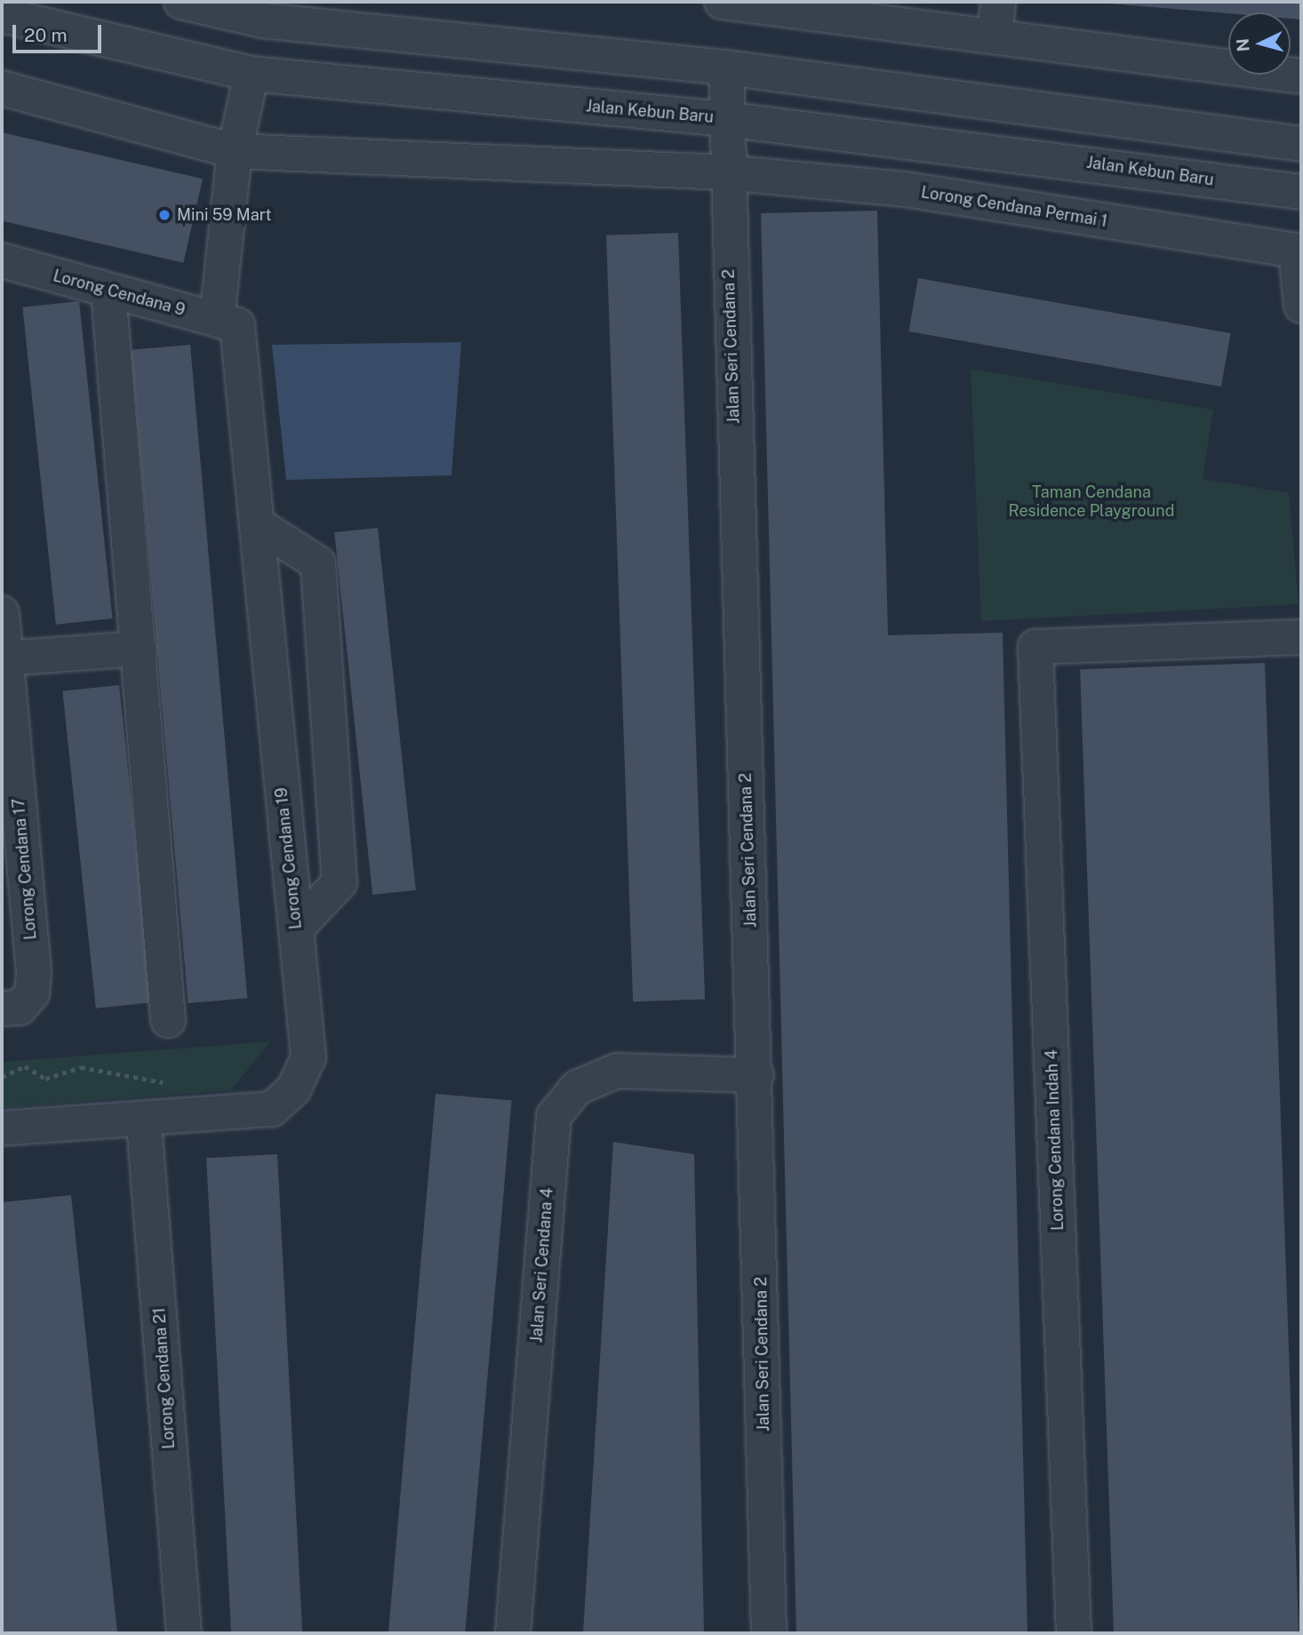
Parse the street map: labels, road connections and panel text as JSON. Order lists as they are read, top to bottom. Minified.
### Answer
{"streets":{"street":["Jalan Kebun Baru","Lorong Cendana Permai 1","Lorong Cendana 9","Jalan Seri Cendana 2","Lorong Cendana 19","Lorong Cendana 17","Lorong Cendana Indah 4","Jalan Seri Cendana 4","Lorong Cendana 21"]},"crossings":[["Jalan Kebun Baru","Jalan Seri Cendana 2"],["Jalan Kebun Baru","Lorong Cendana 19"],["Lorong Cendana Permai 1","Jalan Seri Cendana 2"],["Lorong Cendana Permai 1","Lorong Cendana 19"],["Lorong Cendana 9","Lorong Cendana 19"],["Jalan Seri Cendana 2","Jalan Seri Cendana 4"],["Lorong Cendana 19","Lorong Cendana 21"]],"parks":["Taman Cendana Residence Playground"],"places":["Mini 59 Mart"],"scale_bar":"20 m","north":"left"}
